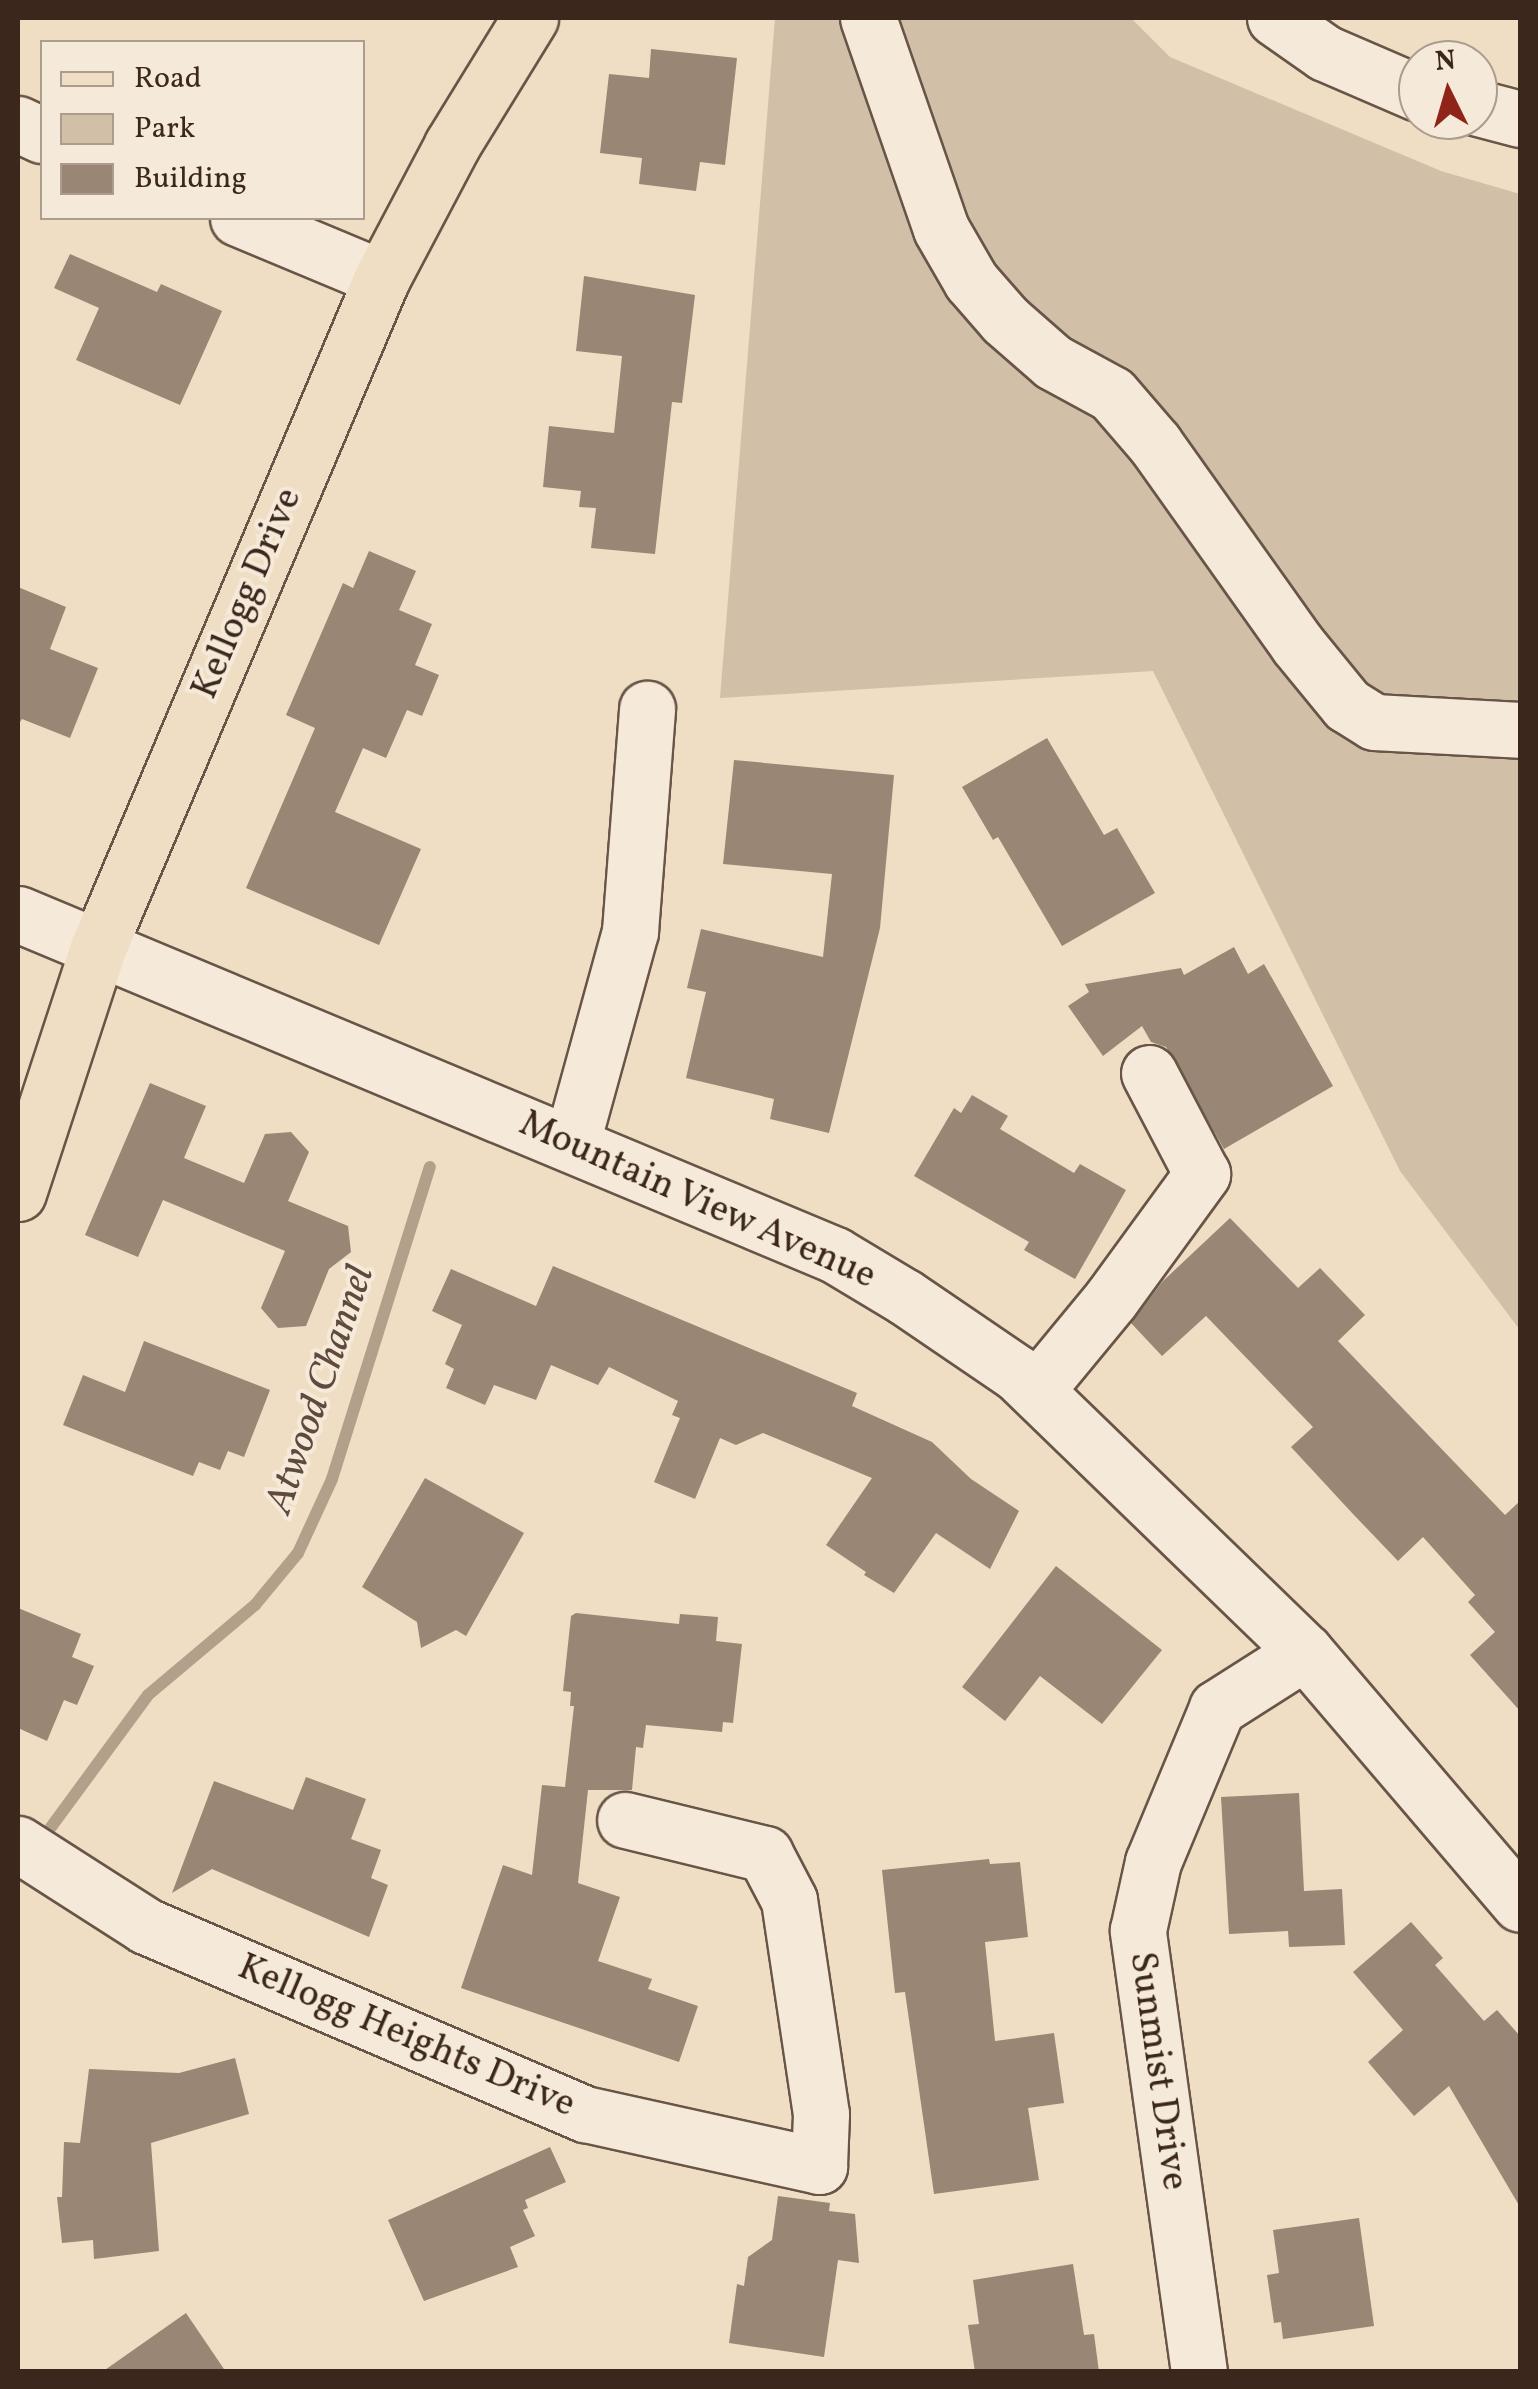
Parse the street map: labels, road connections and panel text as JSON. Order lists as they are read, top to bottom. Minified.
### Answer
{"streets":{"main road":["Kellogg Drive"],"street":["Mountain View Avenue","Kellogg Heights Drive","Sunmist Drive"]},"crossings":[["Kellogg Drive","Mountain View Avenue"],["Mountain View Avenue","Sunmist Drive"]],"water":["Atwood Channel"],"legend":["Road","Park","Building"],"north":"top"}
